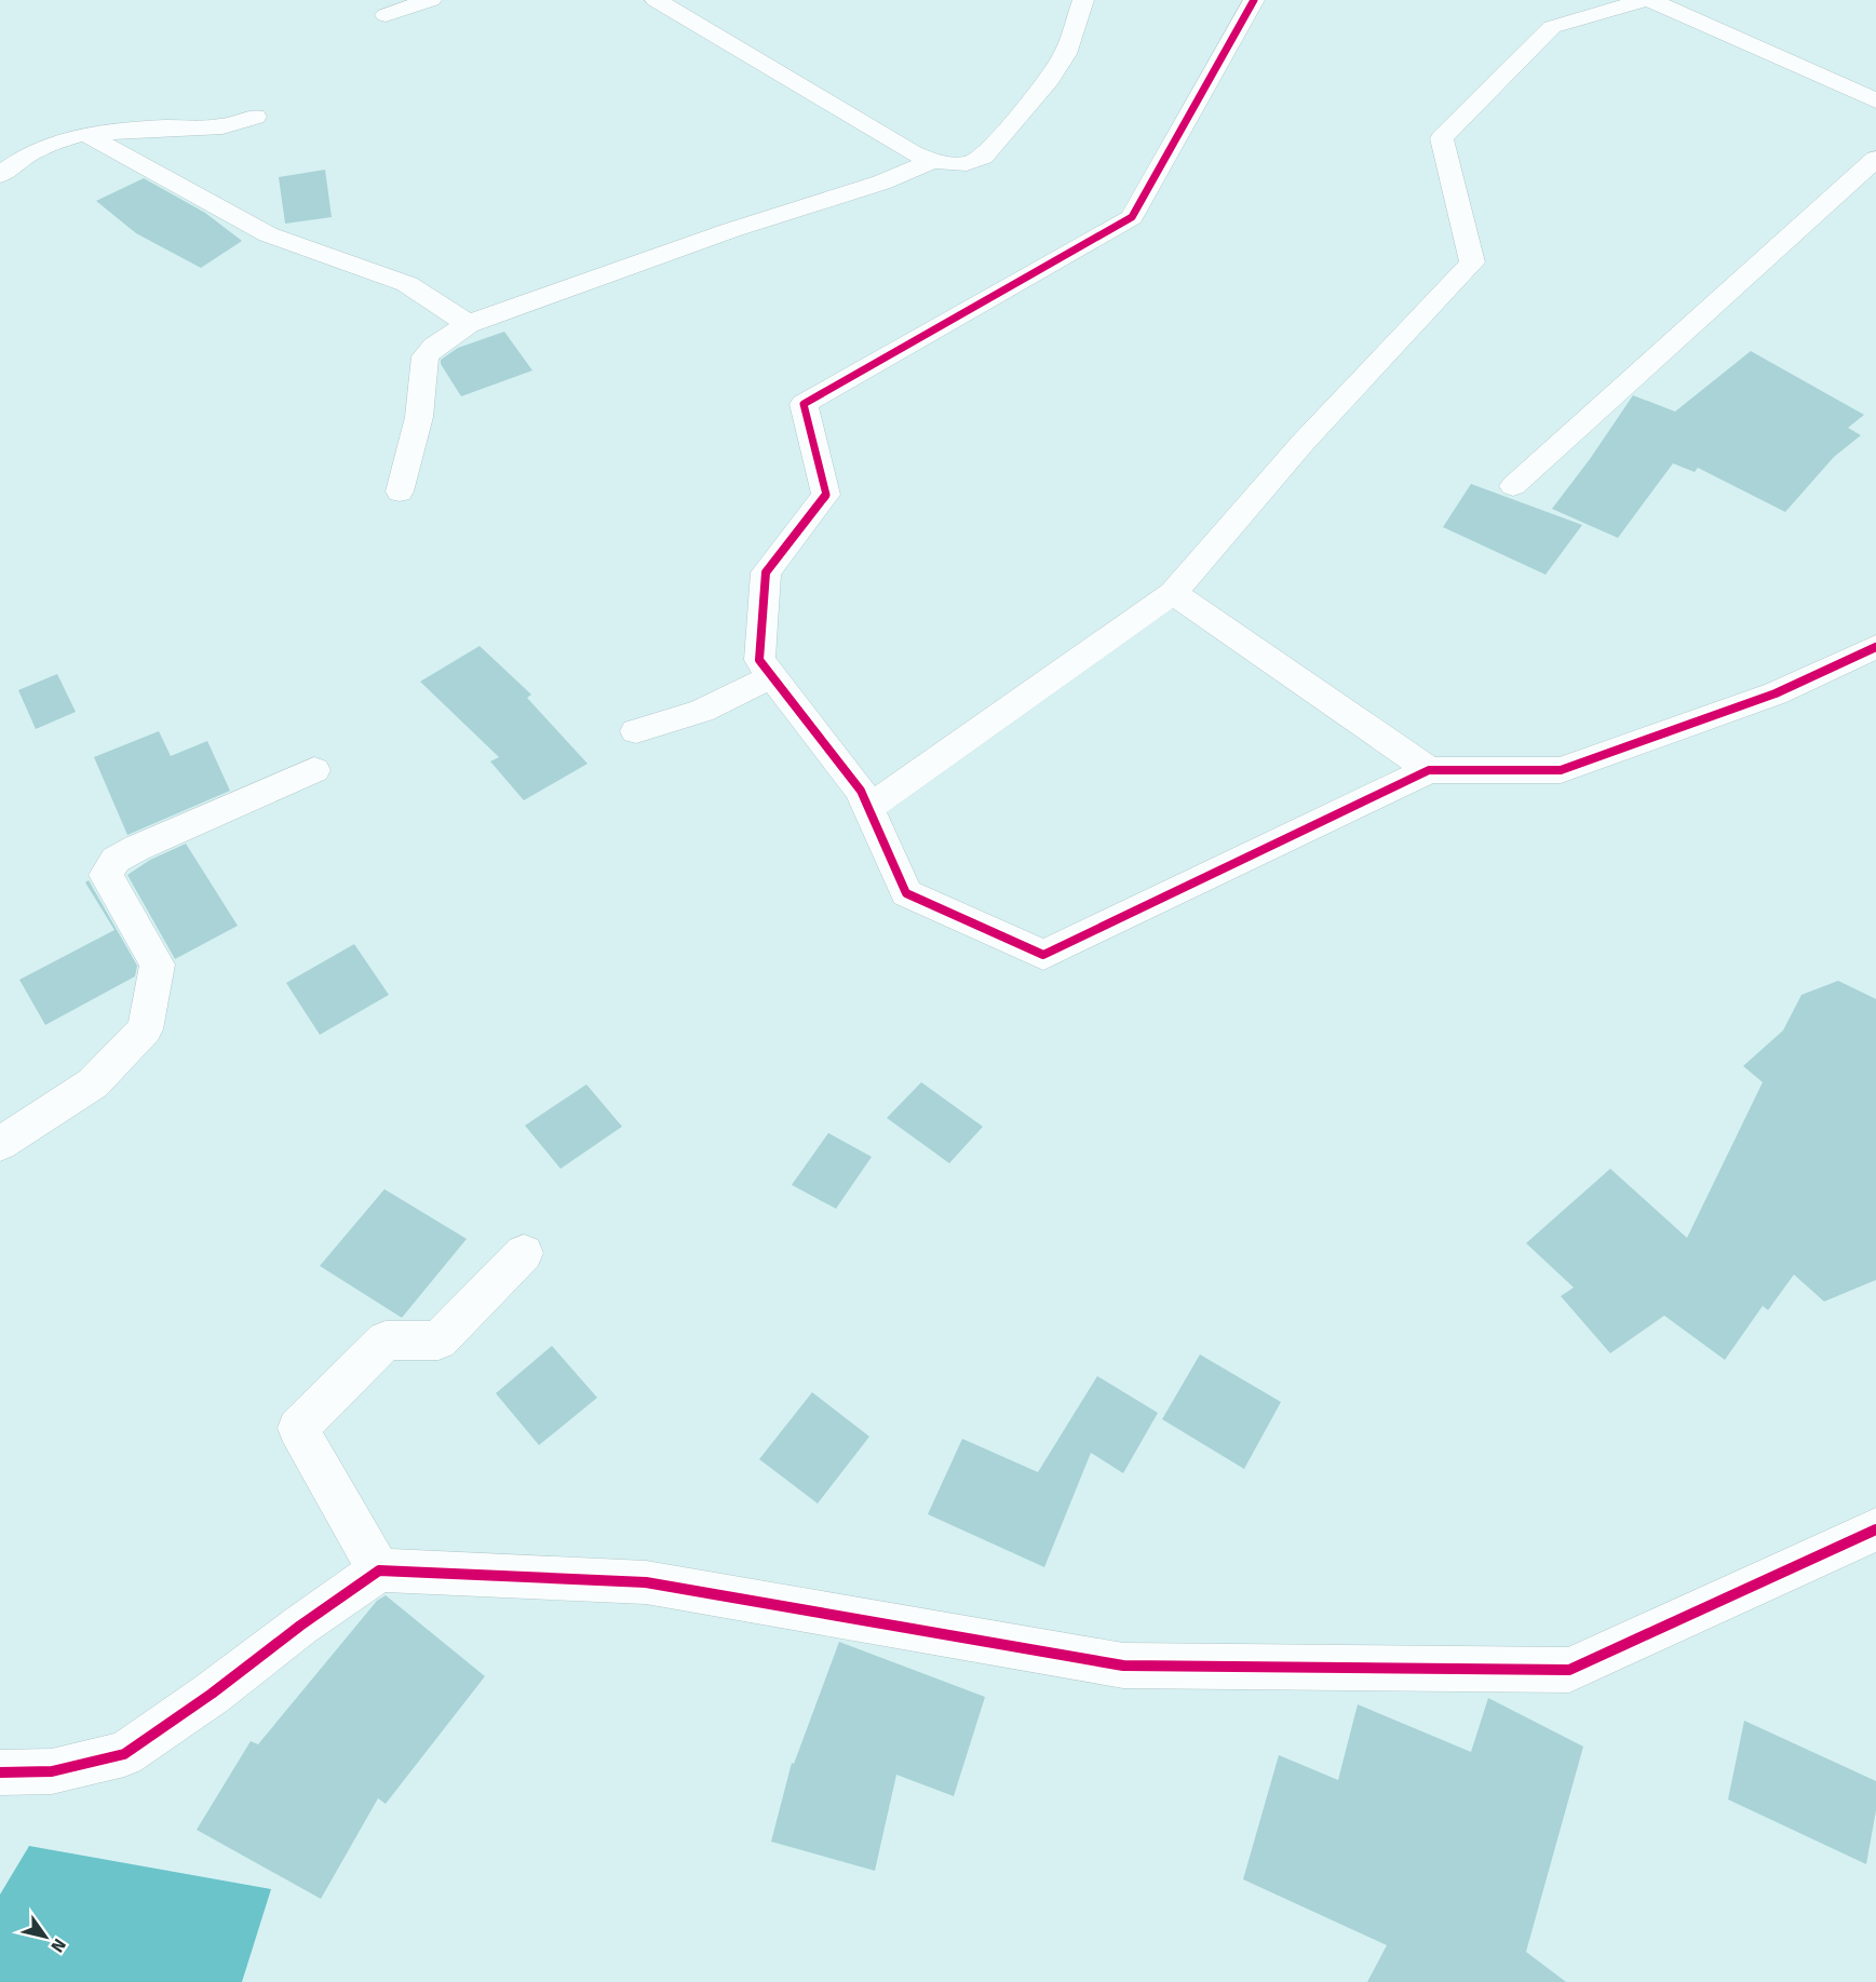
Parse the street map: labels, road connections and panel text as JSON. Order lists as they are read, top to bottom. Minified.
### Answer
{"north":"bottom right"}
